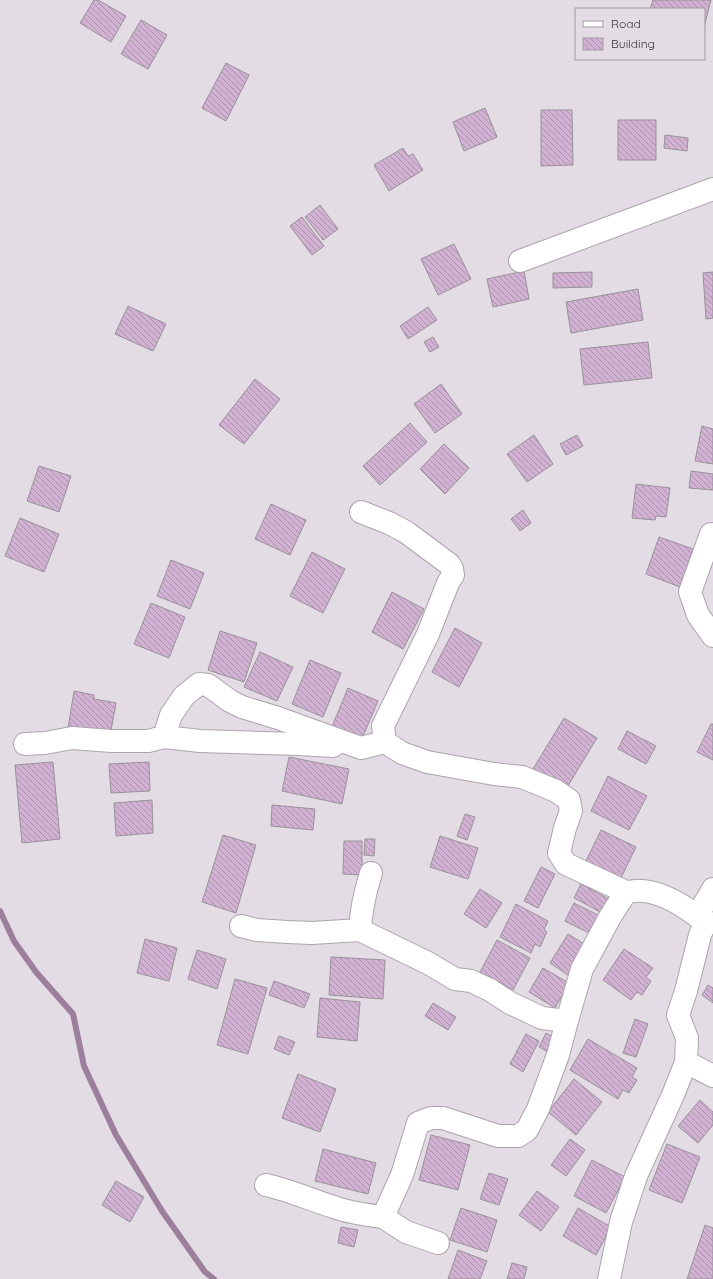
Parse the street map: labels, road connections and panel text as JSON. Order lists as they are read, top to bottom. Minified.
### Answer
{"legend":["Road","Building"]}
